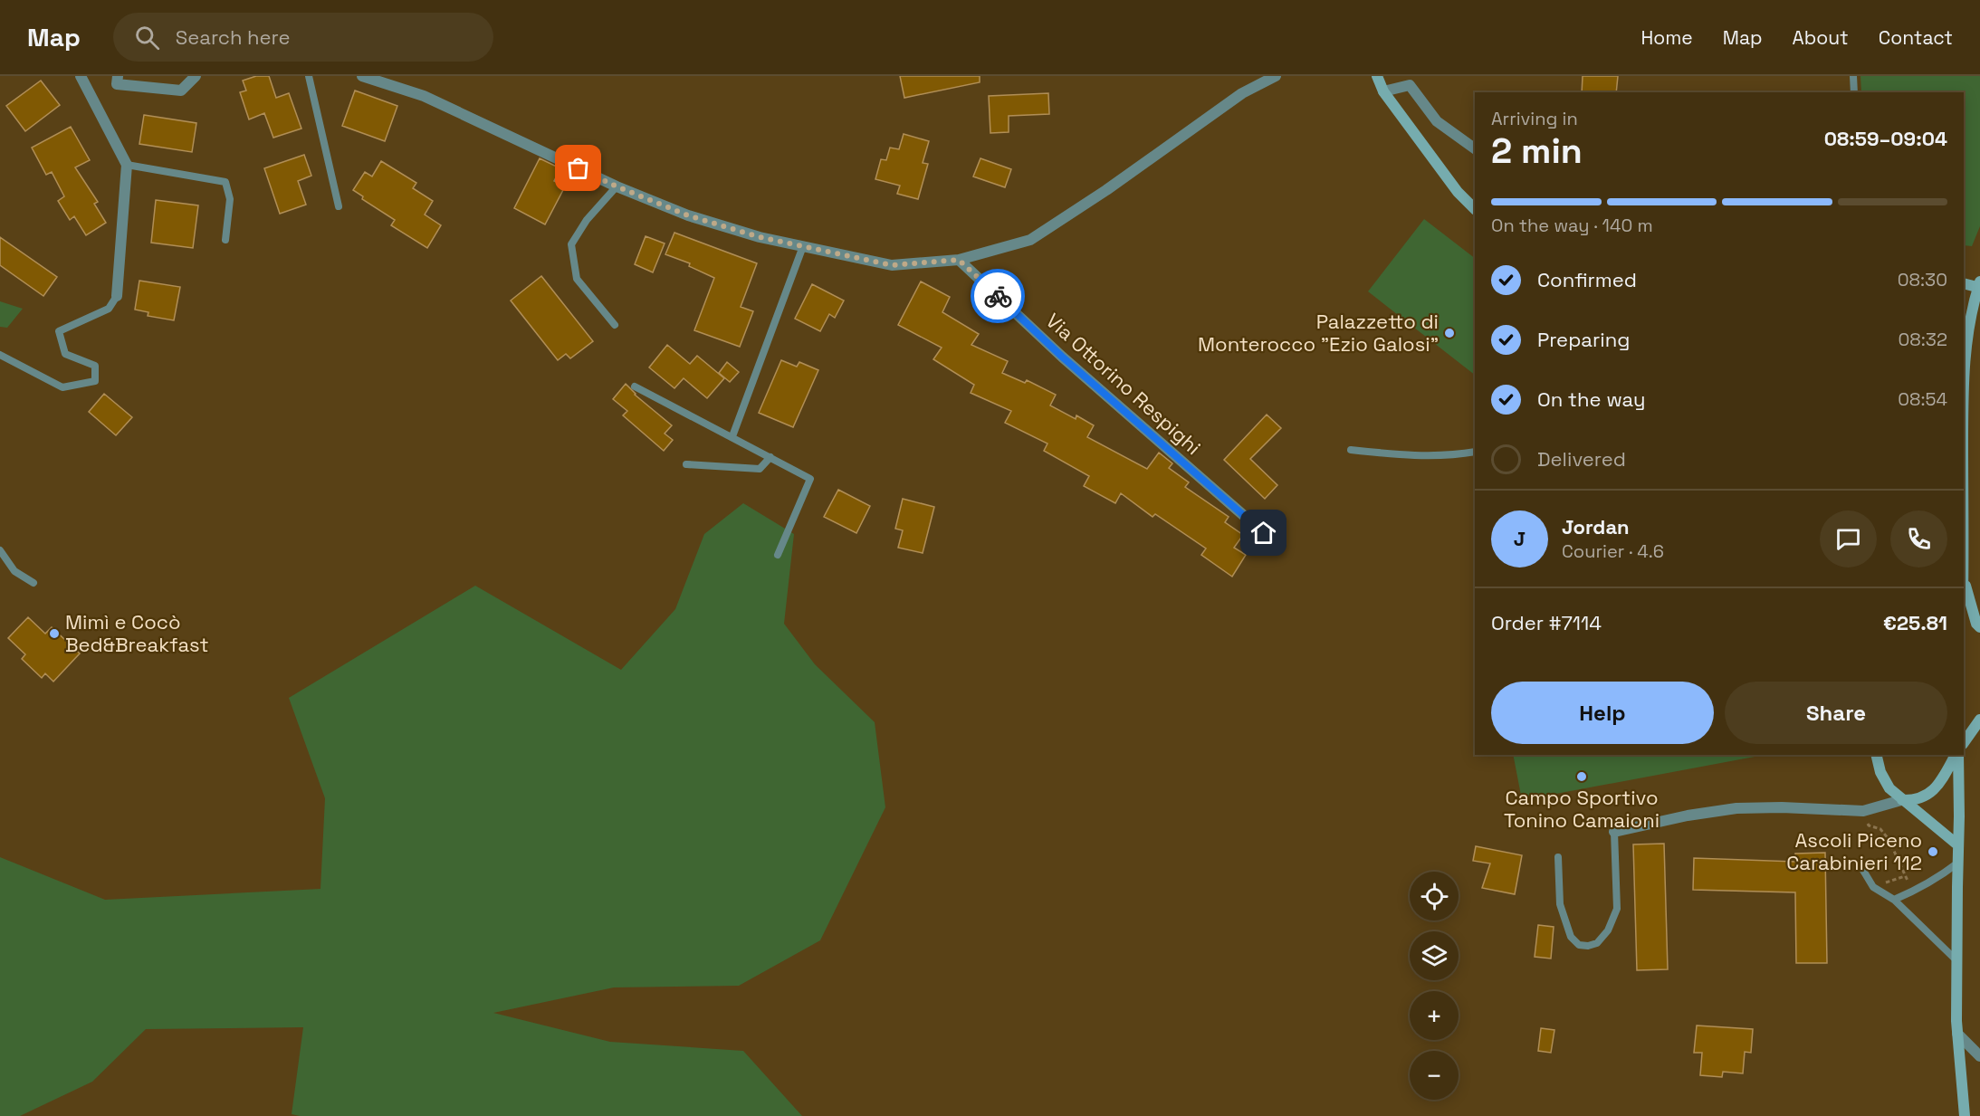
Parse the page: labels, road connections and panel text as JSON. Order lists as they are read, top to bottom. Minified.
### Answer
{"streets":{"street":["Via Ottorino Respighi"]},"places":["Palazzetto di Monterocco \"Ezio Galosi\"","Mimì e Cocò Bed&Breakfast","Campo Sportivo Tonino Camaioni","Ascoli Piceno Carabinieri 112"],"page":{"header":"Map","search":"Search here","nav":["Home","Map","About","Contact"],"heading":["2 min","Arriving in","08:59–09:04"],"panel":["Jordan","Courier · 4.6","Order #7114","€25.81"],"bar":"On the way · 140 m","list":[["Confirmed","08:30"],["Preparing","08:32"],["On the way","08:54"],"Delivered"],"round":"J","buttons":["Help","Share"],"map_buttons":["+","−"]}}
